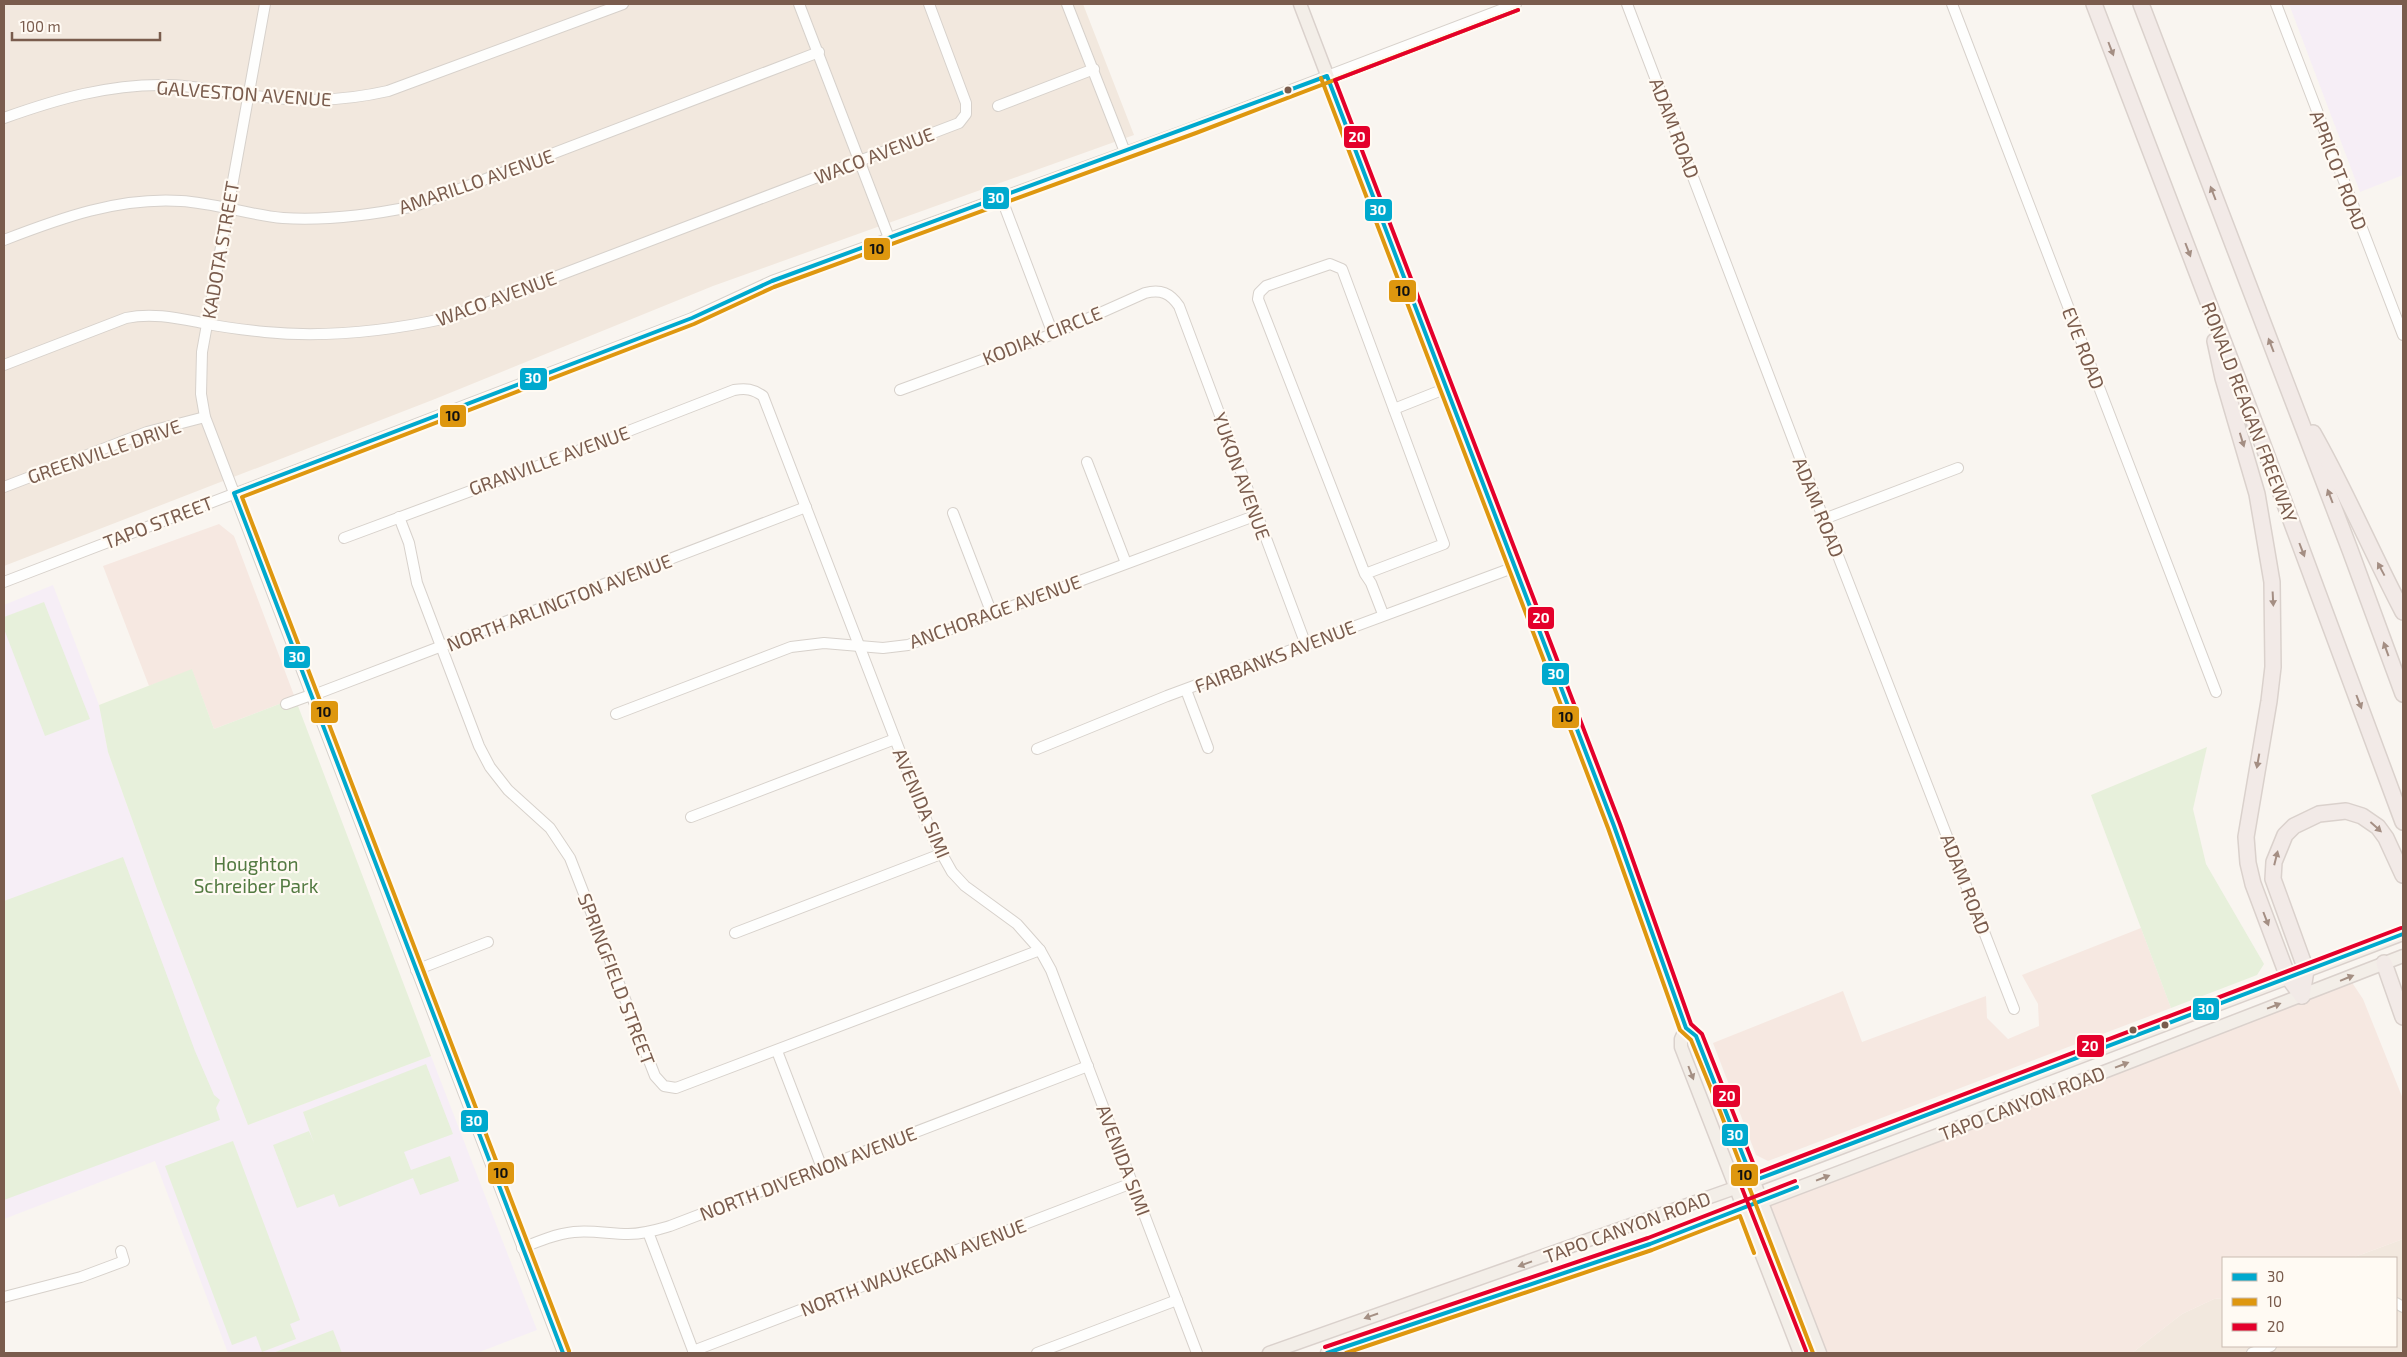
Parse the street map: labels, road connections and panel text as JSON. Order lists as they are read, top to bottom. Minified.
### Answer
{"streets":{"highway":["RONALD REAGAN FREEWAY"],"main road":["TAPO CANYON ROAD"],"street":["GALVESTON AVENUE","ADAM ROAD","WACO AVENUE","APRICOT ROAD","AMARILLO AVENUE","KADOTA STREET","KODIAK CIRCLE","EVE ROAD","GREENVILLE DRIVE","GRANVILLE AVENUE","YUKON AVENUE","TAPO STREET","NORTH ARLINGTON AVENUE","ANCHORAGE AVENUE","FAIRBANKS AVENUE","AVENIDA SIMI","SPRINGFIELD STREET","NORTH DIVERNON AVENUE","NORTH WAUKEGAN AVENUE"]},"crossings":[["GALVESTON AVENUE","KADOTA STREET"],["WACO AVENUE","KADOTA STREET"],["AMARILLO AVENUE","KADOTA STREET"],["KADOTA STREET","GREENVILLE DRIVE"],["KADOTA STREET","TAPO STREET"],["KADOTA STREET","NORTH ARLINGTON AVENUE"],["KADOTA STREET","NORTH DIVERNON AVENUE"],["KODIAK CIRCLE","YUKON AVENUE"],["GRANVILLE AVENUE","AVENIDA SIMI"],["GRANVILLE AVENUE","SPRINGFIELD STREET"],["YUKON AVENUE","ANCHORAGE AVENUE"],["YUKON AVENUE","FAIRBANKS AVENUE"],["NORTH ARLINGTON AVENUE","AVENIDA SIMI"],["NORTH ARLINGTON AVENUE","SPRINGFIELD STREET"],["ANCHORAGE AVENUE","AVENIDA SIMI"],["AVENIDA SIMI","SPRINGFIELD STREET"],["AVENIDA SIMI","NORTH DIVERNON AVENUE"],["AVENIDA SIMI","NORTH WAUKEGAN AVENUE"]],"parks":["Houghton Schreiber Park"],"lines":["transit line 10","transit line 20","transit line 30"],"legend":["30","10","20"],"scale_bar":"100 m"}
